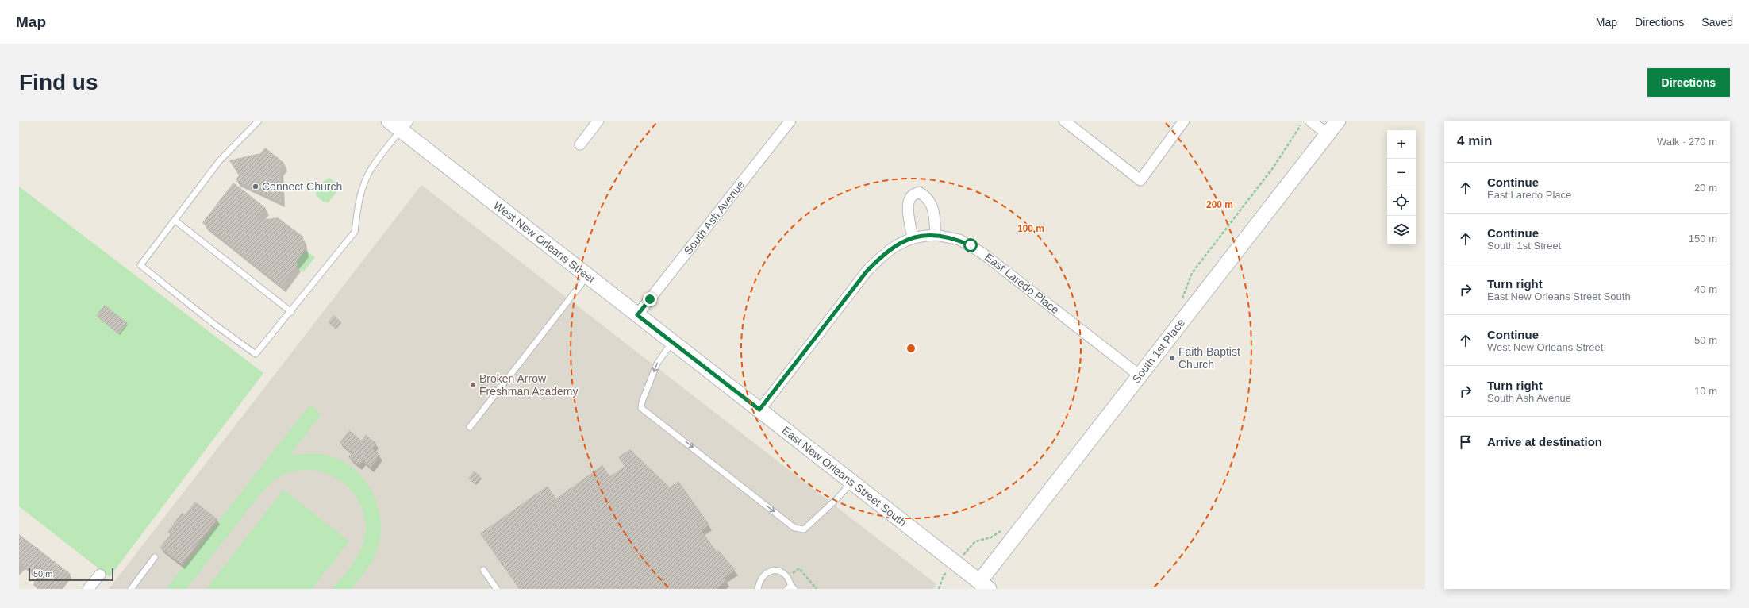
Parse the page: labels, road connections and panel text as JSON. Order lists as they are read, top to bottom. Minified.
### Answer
{"streets":{"main road":["West New Orleans Street","South 1st Place","East New Orleans Street South"],"street":["South Ash Avenue","East Laredo Place"]},"crossings":[["South Ash Avenue","West New Orleans Street"],["West New Orleans Street","East New Orleans Street South"],["East Laredo Place","South 1st Place"],["East Laredo Place","East New Orleans Street South"],["South 1st Place","East New Orleans Street South"]],"places":["Connect Church","Faith Baptist Church","Broken Arrow Freshman Academy"],"scale_bar":"50 m","page":{"header":"Map","nav":["Map","Directions","Saved"],"buttons":"Directions","title":"Find us","heading":["4 min","Walk · 270 m"],"map_buttons":["+","−"],"list":[["Continue","East Laredo Place","20 m"],["Continue","South 1st Street","150 m"],["Turn right","East New Orleans Street South","40 m"],["Continue","West New Orleans Street","50 m"],["Turn right","South Ash Avenue","10 m"],"Arrive at destination"],"scale":"50 m"},"rings":["200 m","100 m"]}
